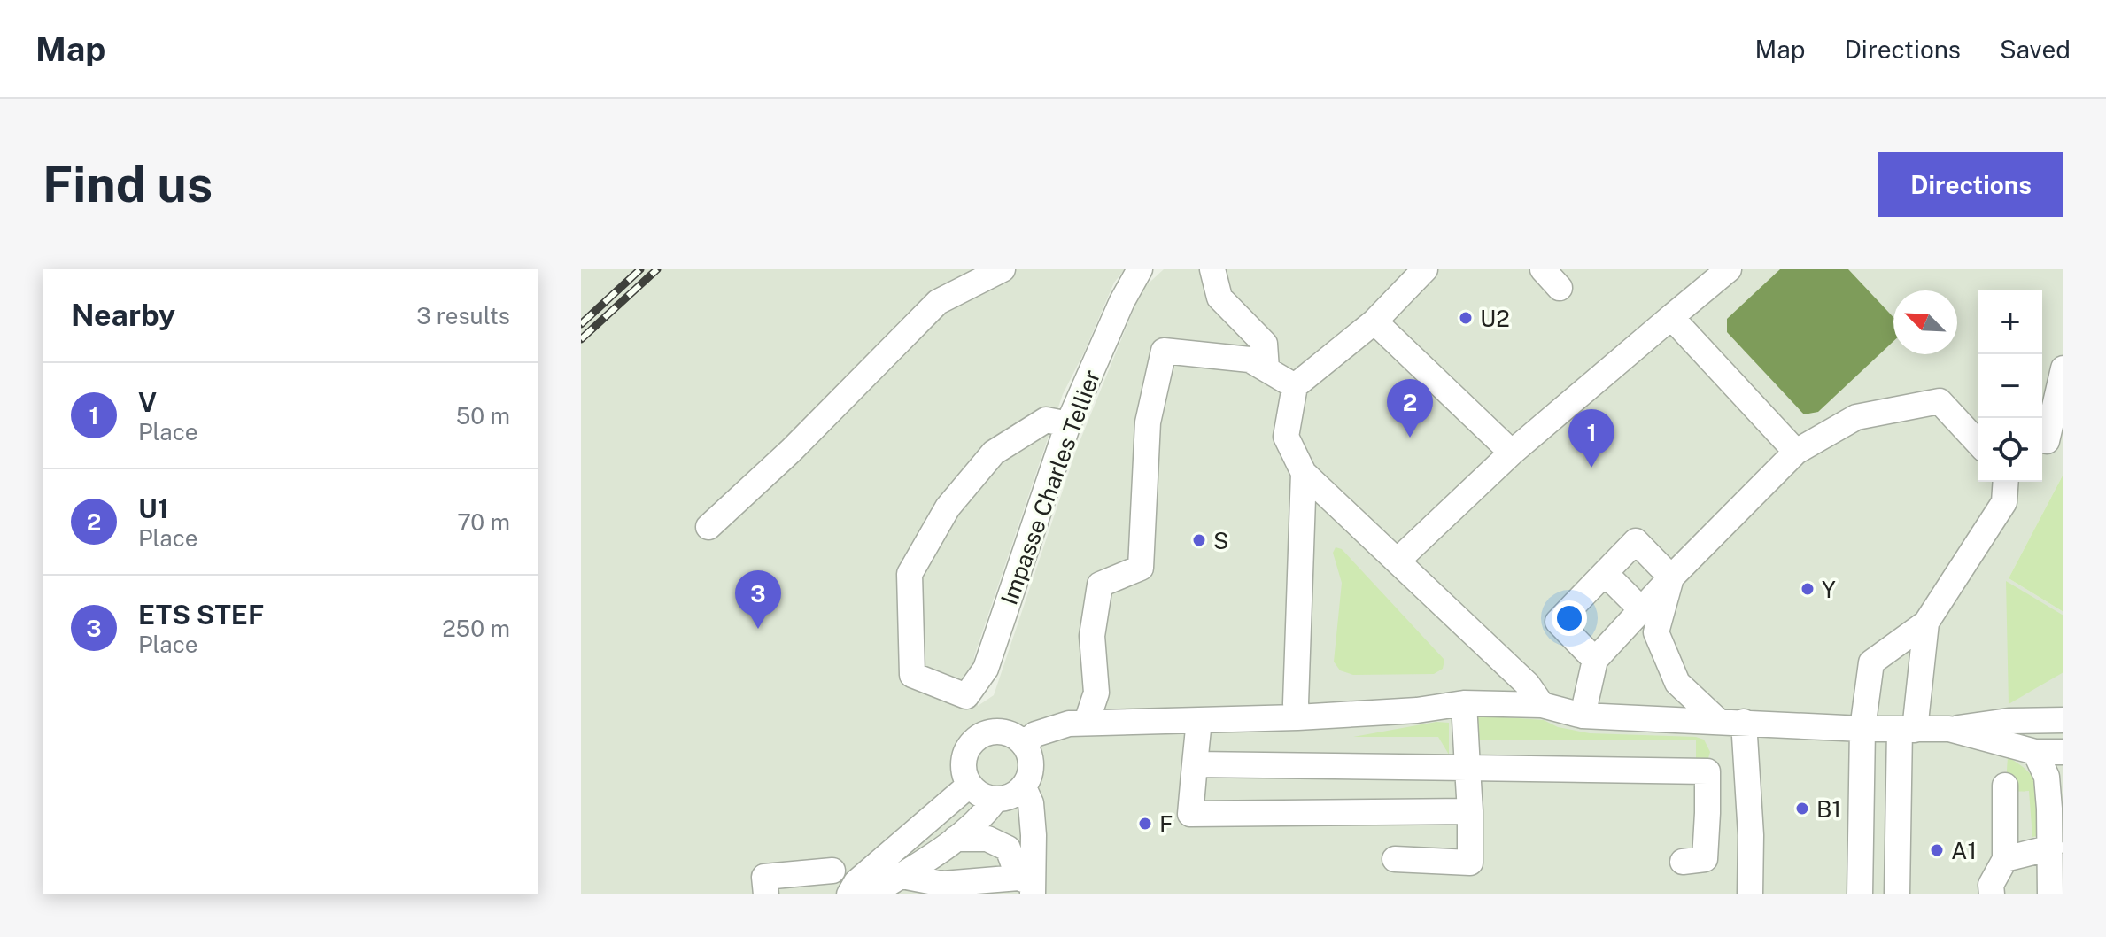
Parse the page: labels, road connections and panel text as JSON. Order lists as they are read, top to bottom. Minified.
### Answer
{"streets":{"street":["Impasse Charles Tellier"]},"places":["U2","S","Y","B1","F","A1"],"north":"top left","page":{"header":"Map","nav":["Map","Directions","Saved"],"buttons":"Directions","title":"Find us","heading":["Nearby","3 results"],"map_buttons":["+","−"],"list":[{"mark":"1","name":"V","note":"Place","value":"50 m"},{"mark":"2","name":"U1","note":"Place","value":"70 m"},{"mark":"3","name":"ETS STEF","note":"Place","value":"250 m"}],"pins":["2","1","3"]}}
